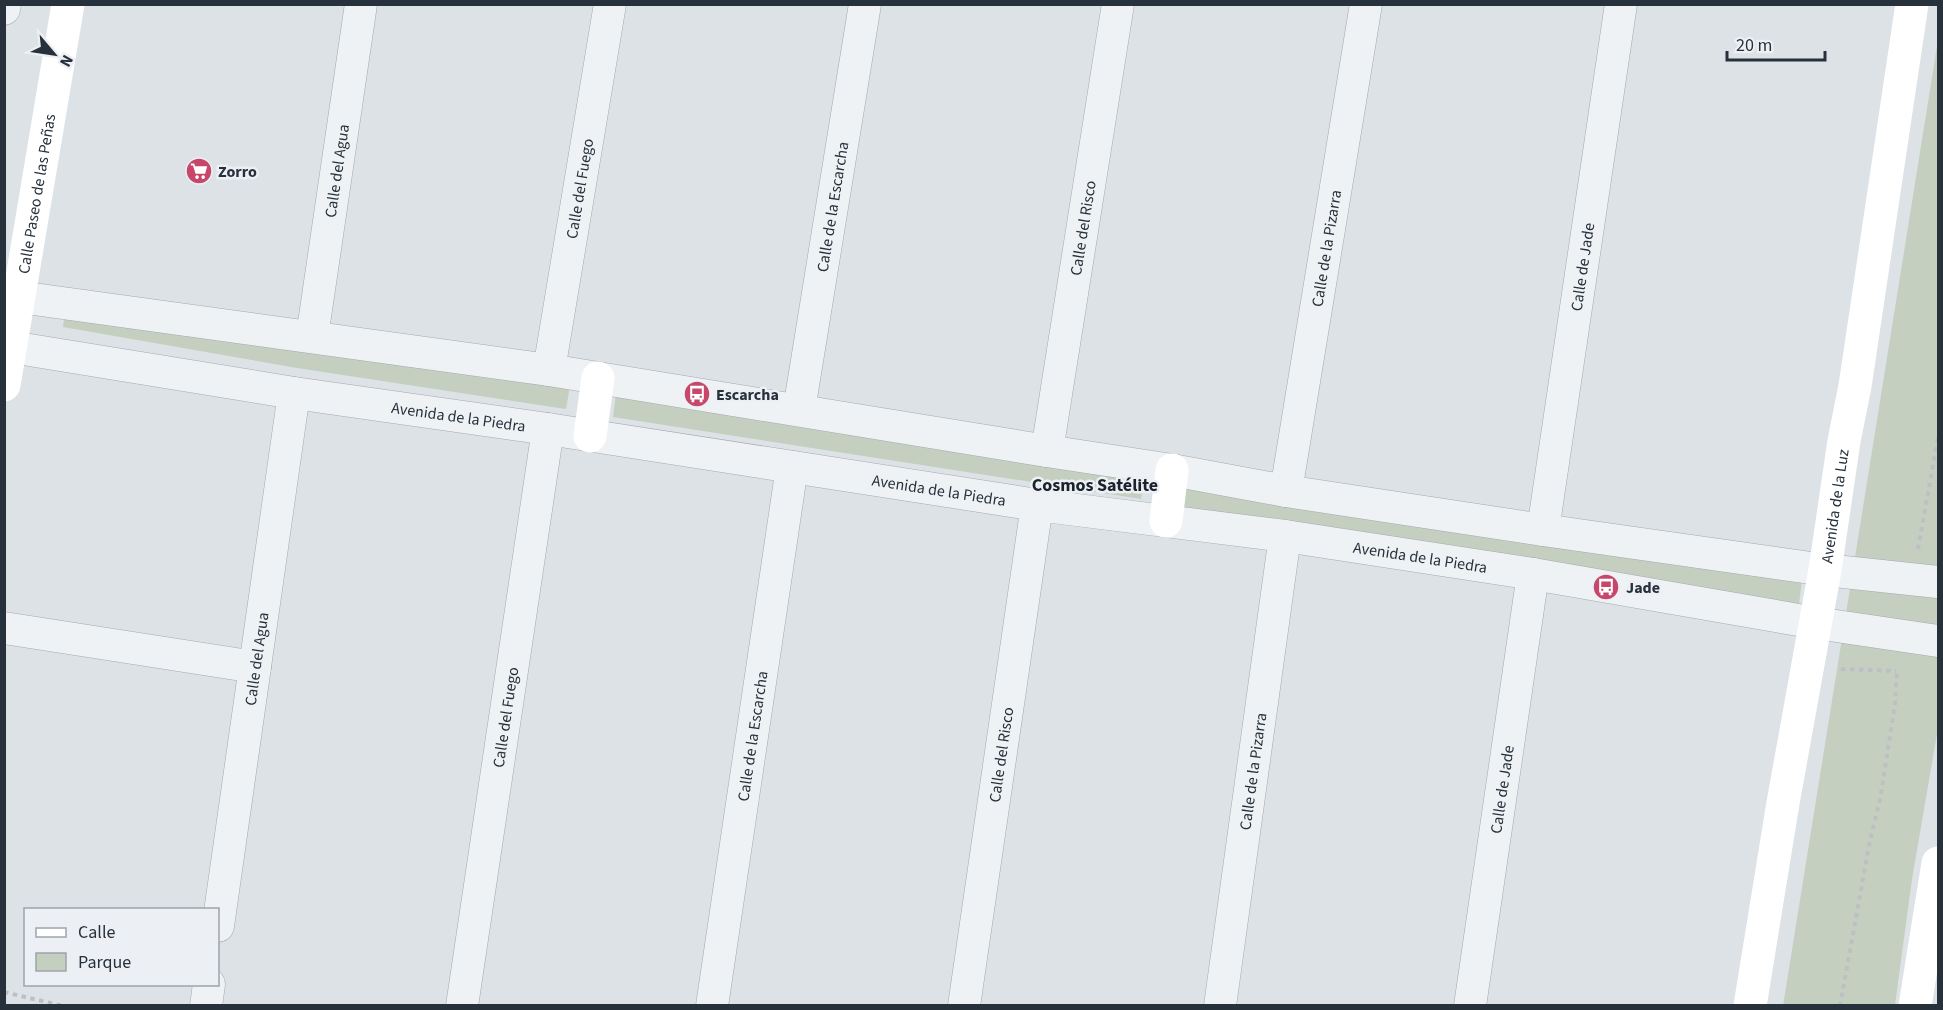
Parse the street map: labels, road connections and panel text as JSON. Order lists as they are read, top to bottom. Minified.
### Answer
{"streets":{"main road":["Calle Paseo de las Peñas","Avenida de la Luz"],"street":["Calle del Agua","Calle del Fuego","Calle de la Escarcha","Calle del Risco","Calle de la Pizarra","Calle de Jade","Avenida de la Piedra"]},"crossings":[["Calle del Agua","Avenida de la Piedra"],["Calle del Fuego","Avenida de la Piedra"],["Calle Paseo de las Peñas","Avenida de la Piedra"],["Calle de la Escarcha","Avenida de la Piedra"],["Calle del Risco","Avenida de la Piedra"],["Calle de la Pizarra","Avenida de la Piedra"],["Calle de Jade","Avenida de la Piedra"],["Avenida de la Piedra","Avenida de la Luz"]],"districts":["Cosmos Satélite"],"places":{"supermarket":["Zorro"],"bus stop":["Escarcha","Jade"]},"legend":["Calle","Parque"],"scale_bar":"20 m","north":"bottom right"}
